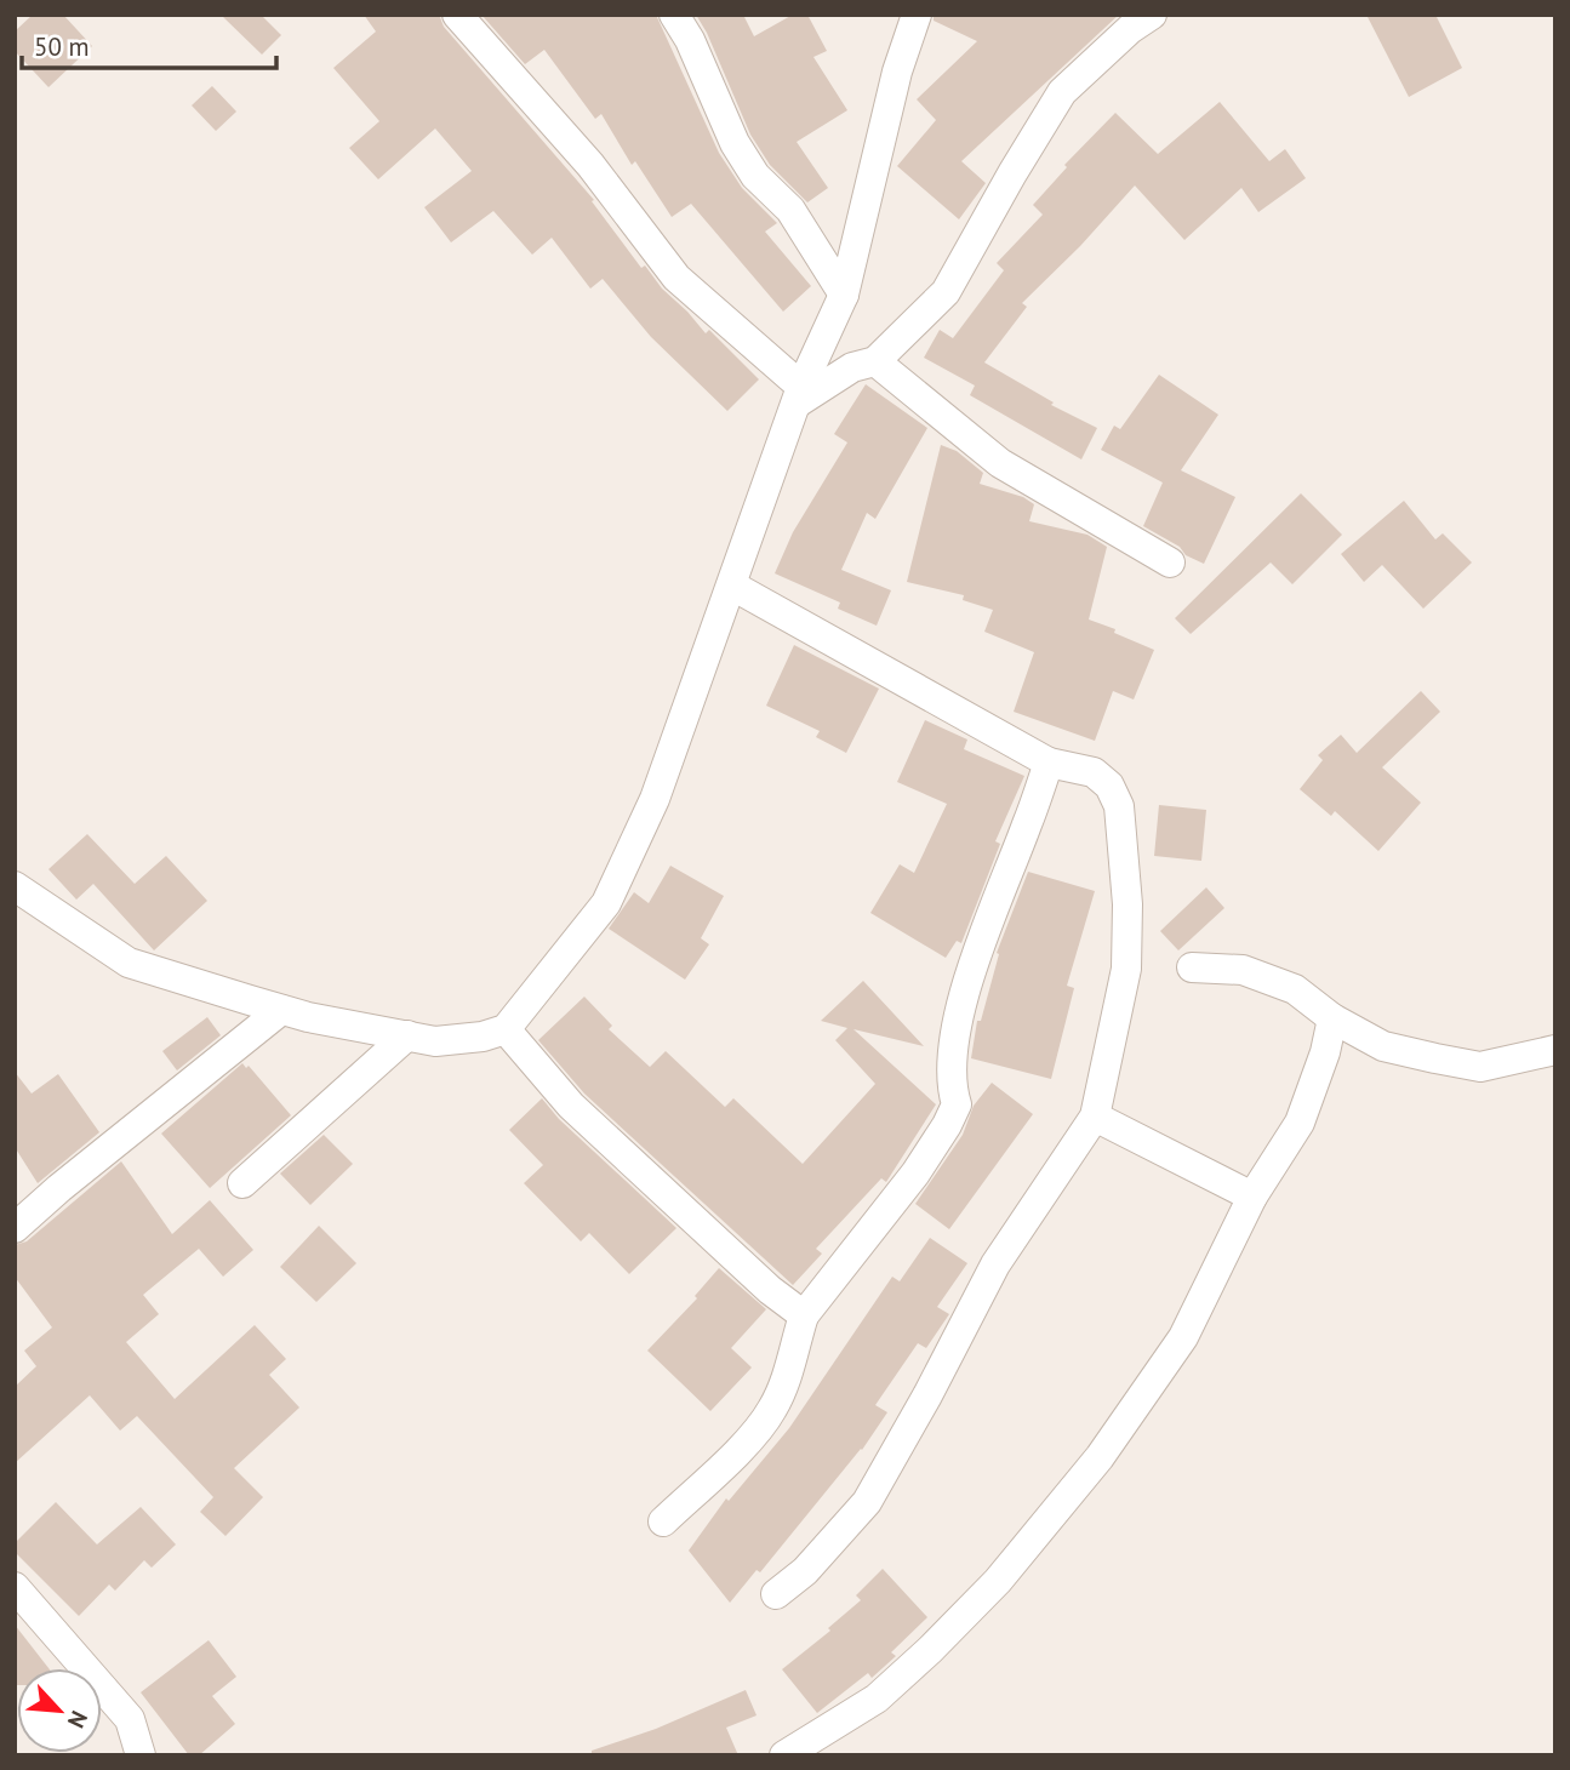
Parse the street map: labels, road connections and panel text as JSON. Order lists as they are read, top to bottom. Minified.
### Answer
{"scale_bar":"50 m","north":"bottom right"}
